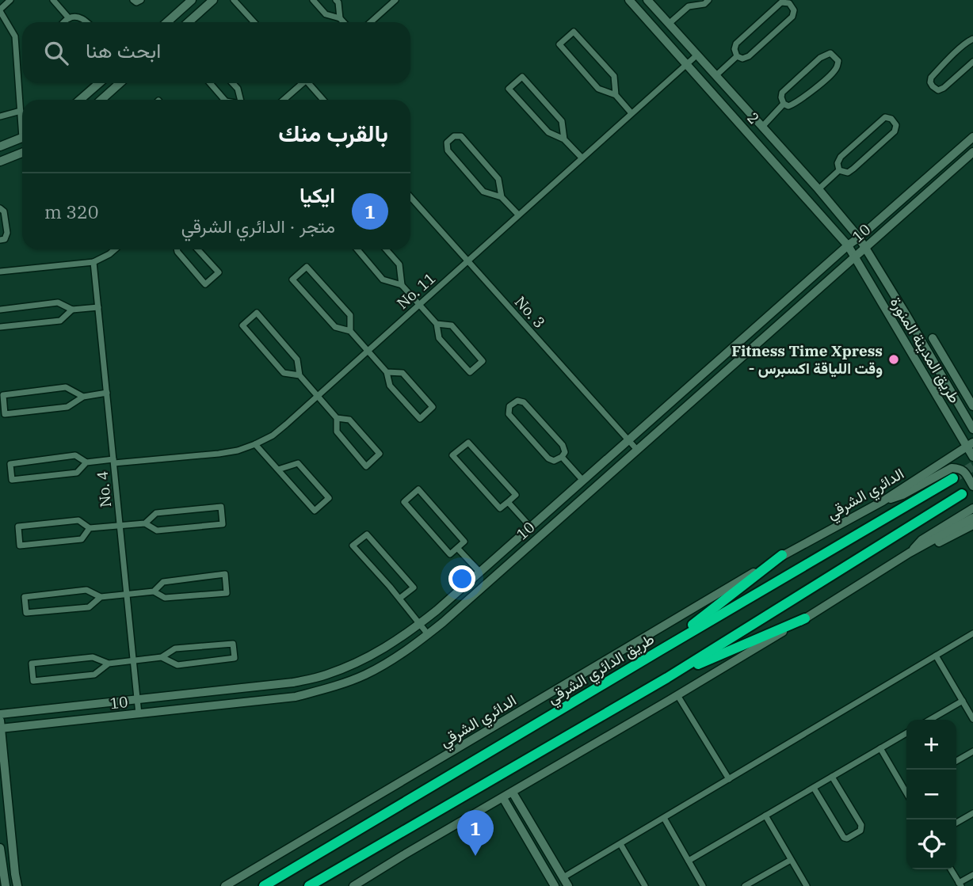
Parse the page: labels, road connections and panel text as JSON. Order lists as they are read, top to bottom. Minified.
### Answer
{"streets":{"highway":["طريق الدائري الشرقي"],"street":["2","10","No. 11","No. 3","طريق المدينة المنورة","No. 4","الدائري الشرقي"]},"crossings":[["2","10"],["2","No. 11"],["2","طريق المدينة المنورة"],["10","No. 3"],["10","طريق المدينة المنورة"],["10","No. 4"],["No. 11","No. 3"],["No. 11","No. 4"],["طريق المدينة المنورة","الدائري الشرقي"]],"places":["Fitness Time Xpress - وقت اللياقة اكسبرس"],"page":{"search":"ابحث هنا","heading":"بالقرب منك","list":[{"mark":"1","name":"ايكيا","note":"متجر · الدائري الشرقي","value":"320 m"}],"map_buttons":["+","−"],"pins":"1"}}
